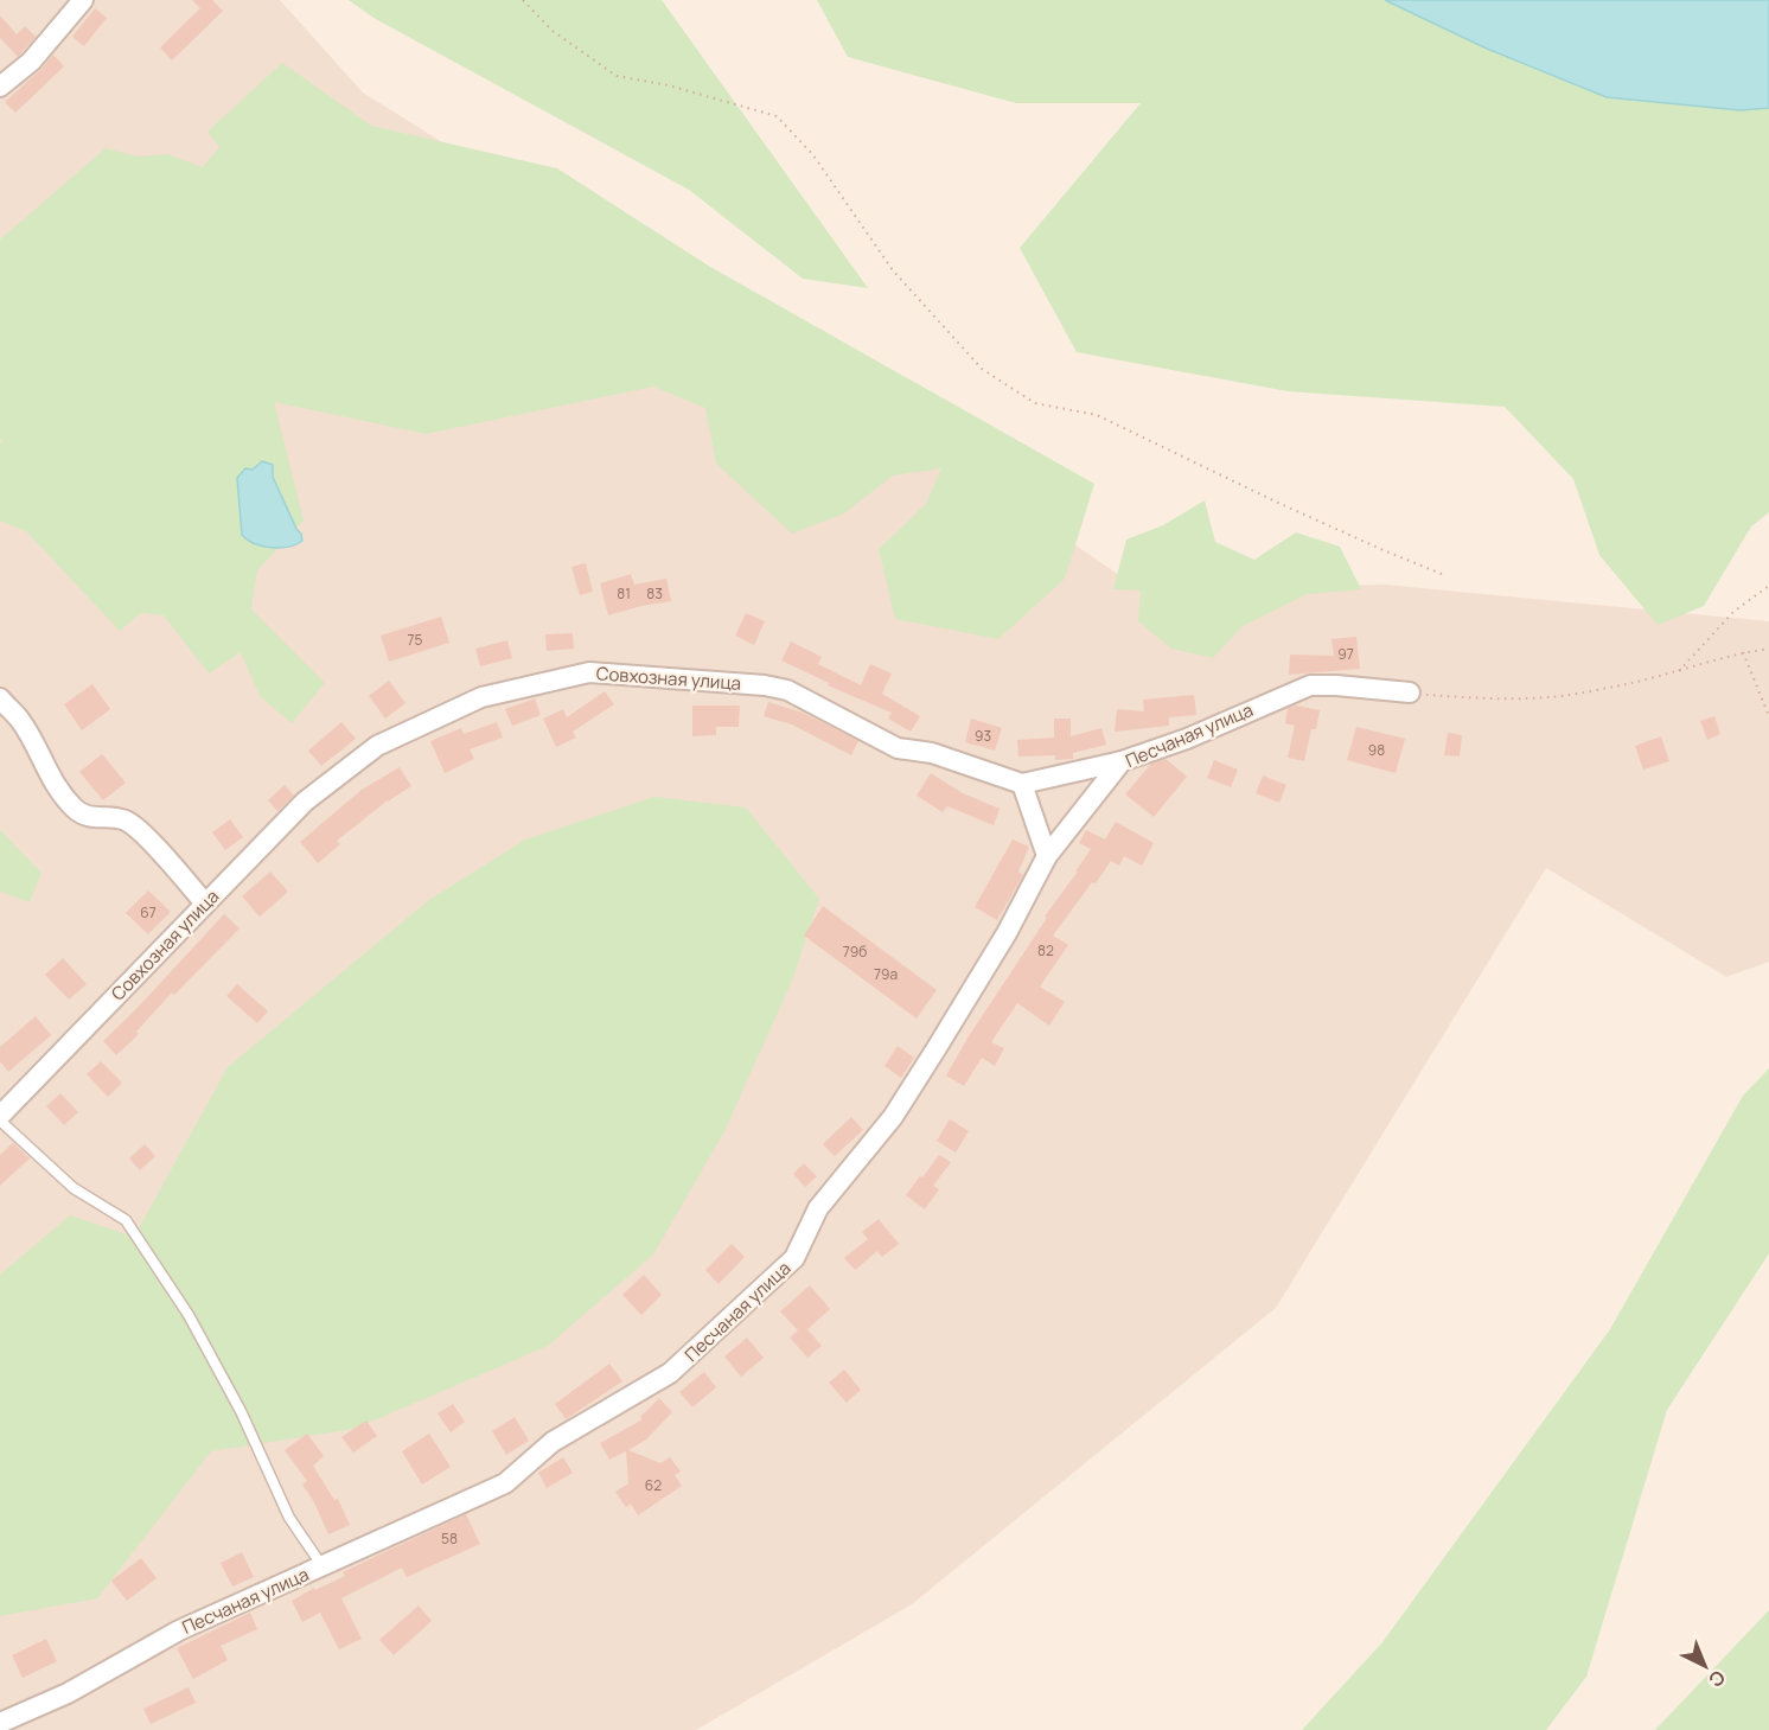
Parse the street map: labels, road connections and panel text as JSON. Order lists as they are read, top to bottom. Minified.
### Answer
{"streets":{"street":["Совхозная улица","Песчаная улица"]},"house_numbers":["81","83","75","97","93","98","67","82","79б","79а","62","58"],"north":"bottom right"}
